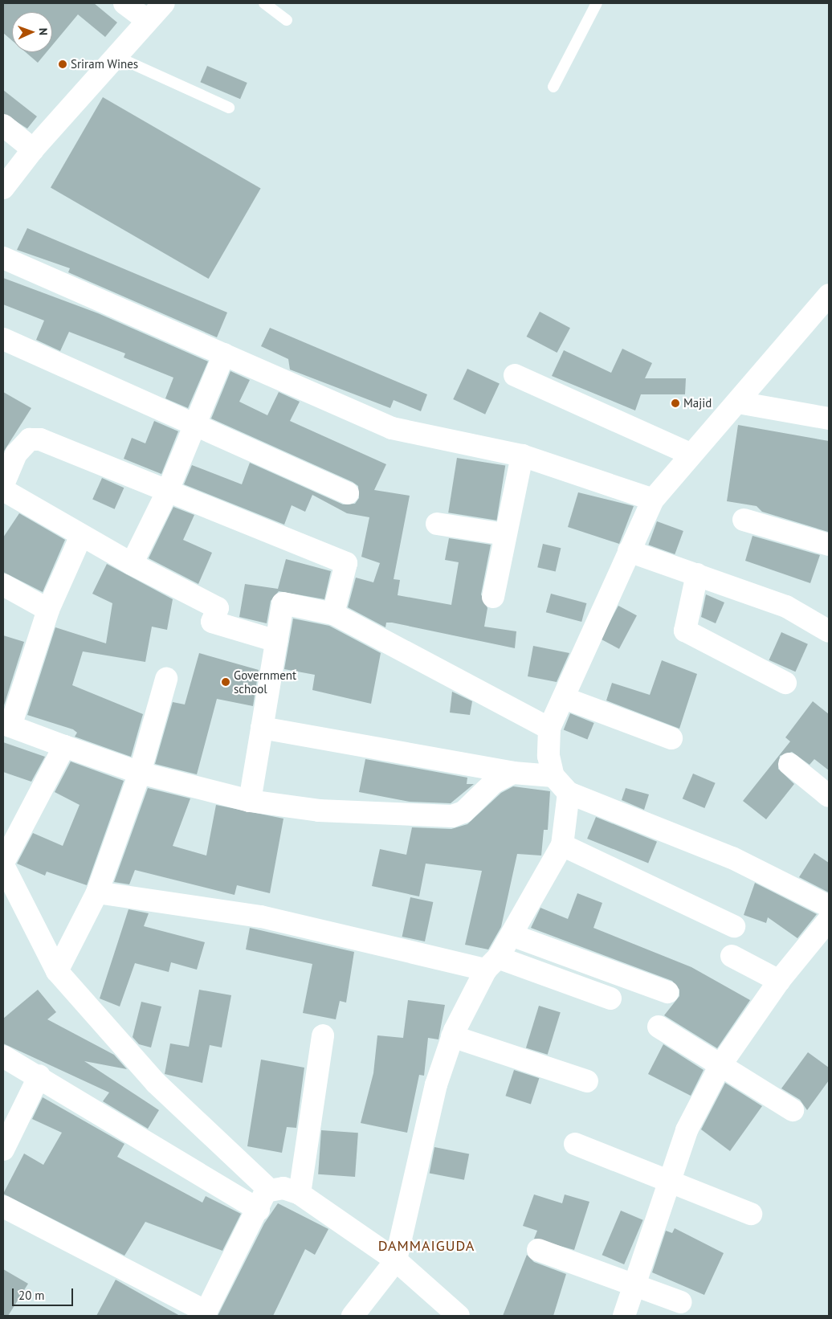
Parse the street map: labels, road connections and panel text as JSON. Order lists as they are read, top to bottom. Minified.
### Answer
{"districts":["DAMMAIGUDA"],"places":["Sriram Wines","Majid","Government school"],"scale_bar":"20 m","north":"right"}
